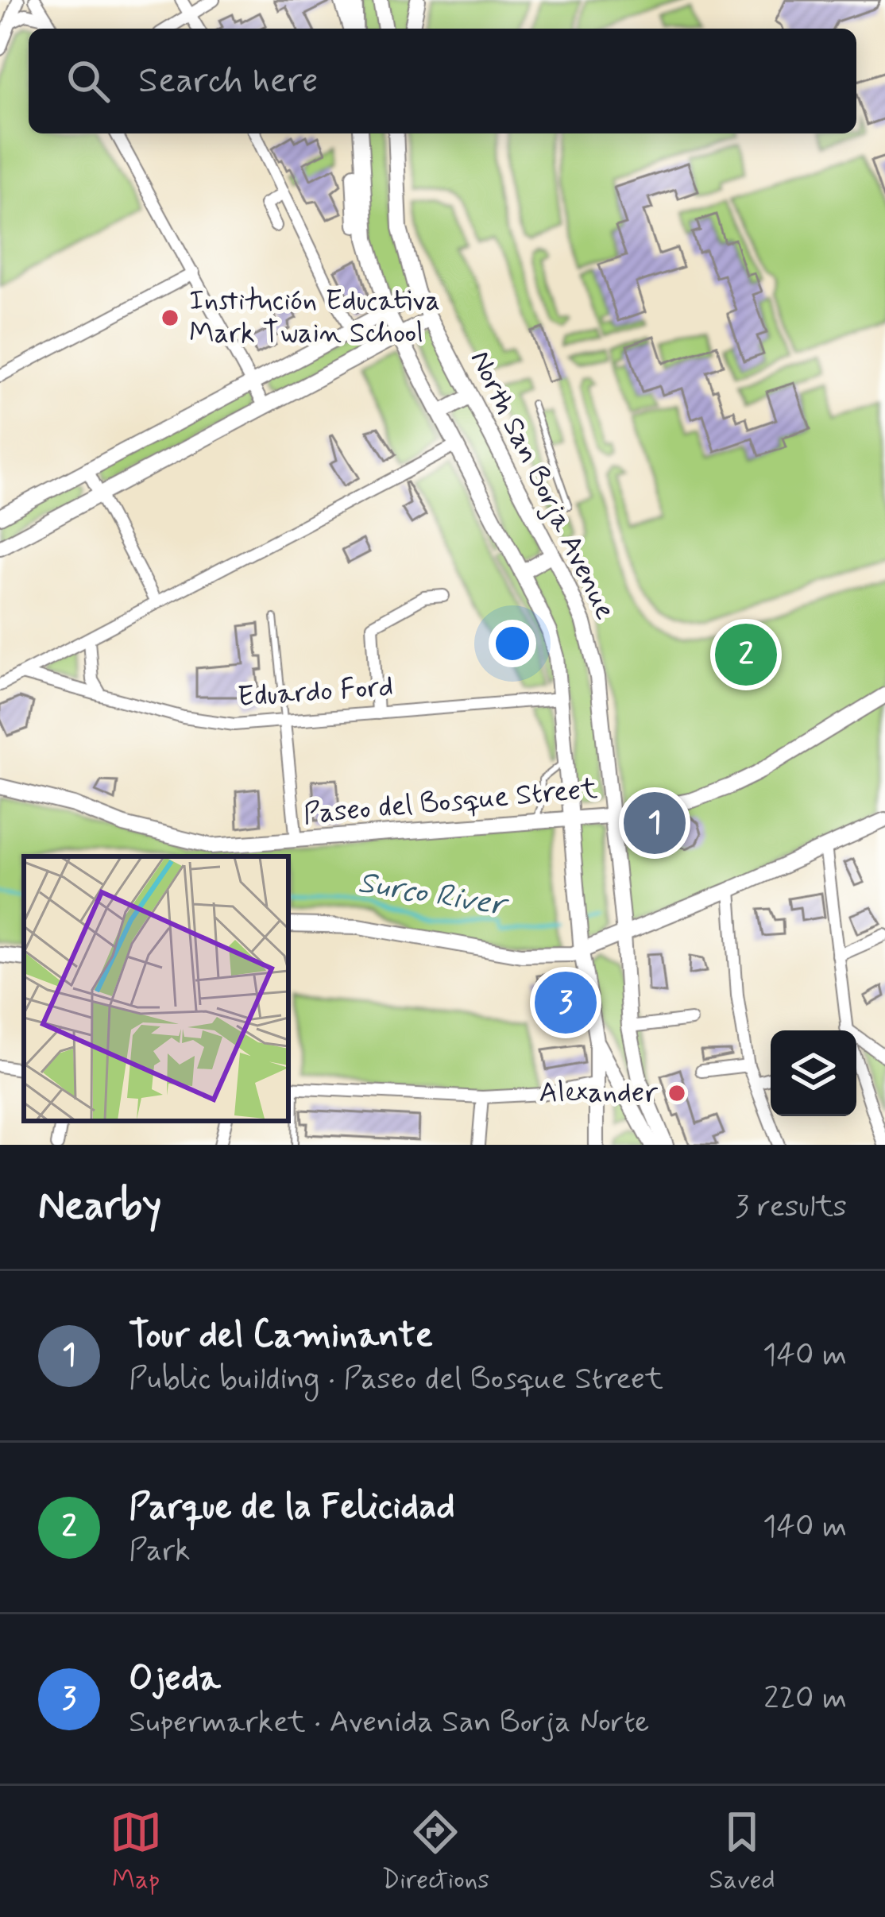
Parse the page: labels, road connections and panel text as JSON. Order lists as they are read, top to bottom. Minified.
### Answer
{"streets":{"street":["North San Borja Avenue","Eduardo Ford","Paseo del Bosque Street"]},"crossings":[["North San Borja Avenue","Eduardo Ford"],["North San Borja Avenue","Paseo del Bosque Street"]],"water":["Surco River"],"places":["Institución Educativa Mark Twain School","Alexander"],"page":{"search":"Search here","pins":["2","1","3"],"heading":["Nearby","3 results"],"list":[{"mark":"1","name":"Tour del Caminante","note":"Public building · Paseo del Bosque Street","value":"140 m"},{"mark":"2","name":"Parque de la Felicidad","note":"Park","value":"140 m"},{"mark":"3","name":"Ojeda","note":"Supermarket · Avenida San Borja Norte","value":"220 m"}],"nav":["Map","Directions","Saved"]}}
